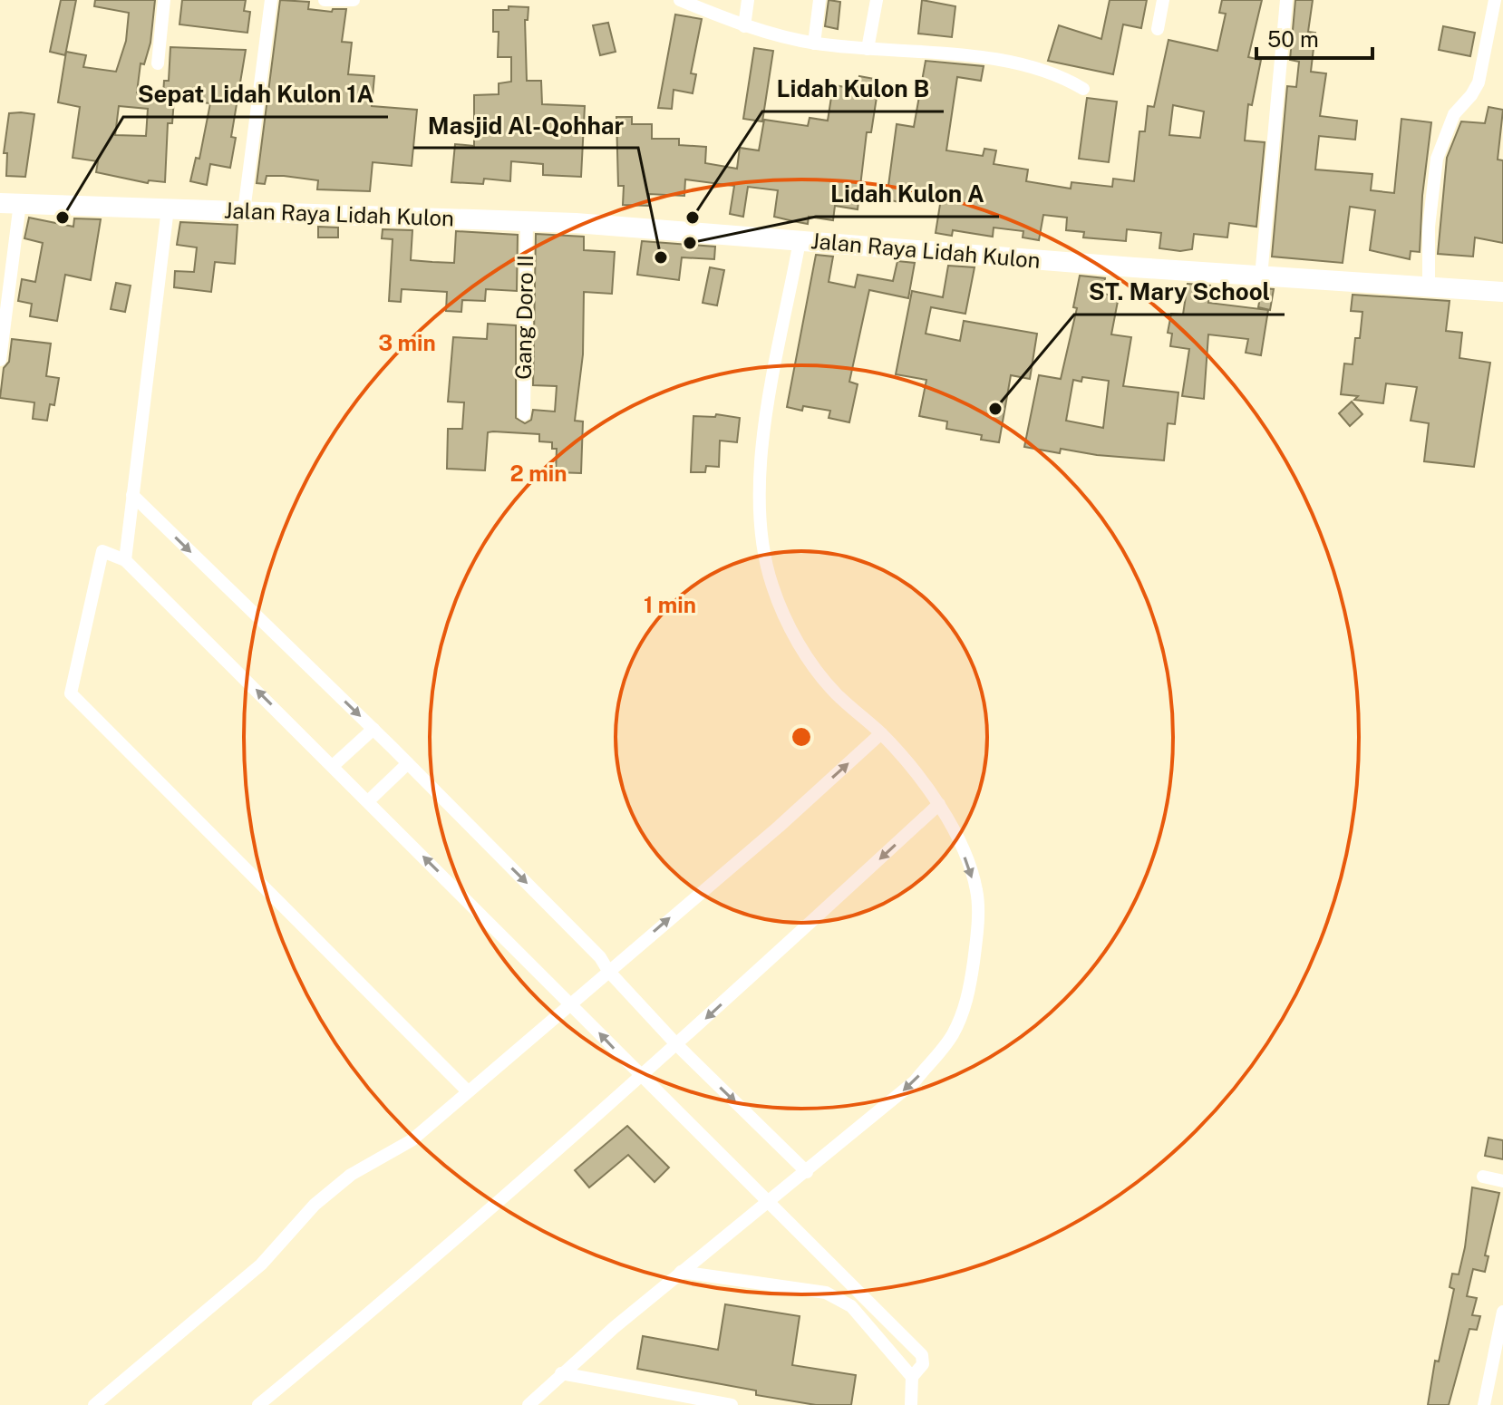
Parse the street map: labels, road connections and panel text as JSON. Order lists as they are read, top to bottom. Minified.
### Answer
{"streets":{"main road":["Jalan Raya Lidah Kulon"],"street":["Gang Doro II"]},"crossings":[["Jalan Raya Lidah Kulon","Gang Doro II"]],"places":["Sepat Lidah Kulon 1A","Lidah Kulon B","Lidah Kulon A","Masjid Al-Qohhar","ST. Mary School"],"scale_bar":"50 m","rings":["3 min","2 min","1 min"]}
